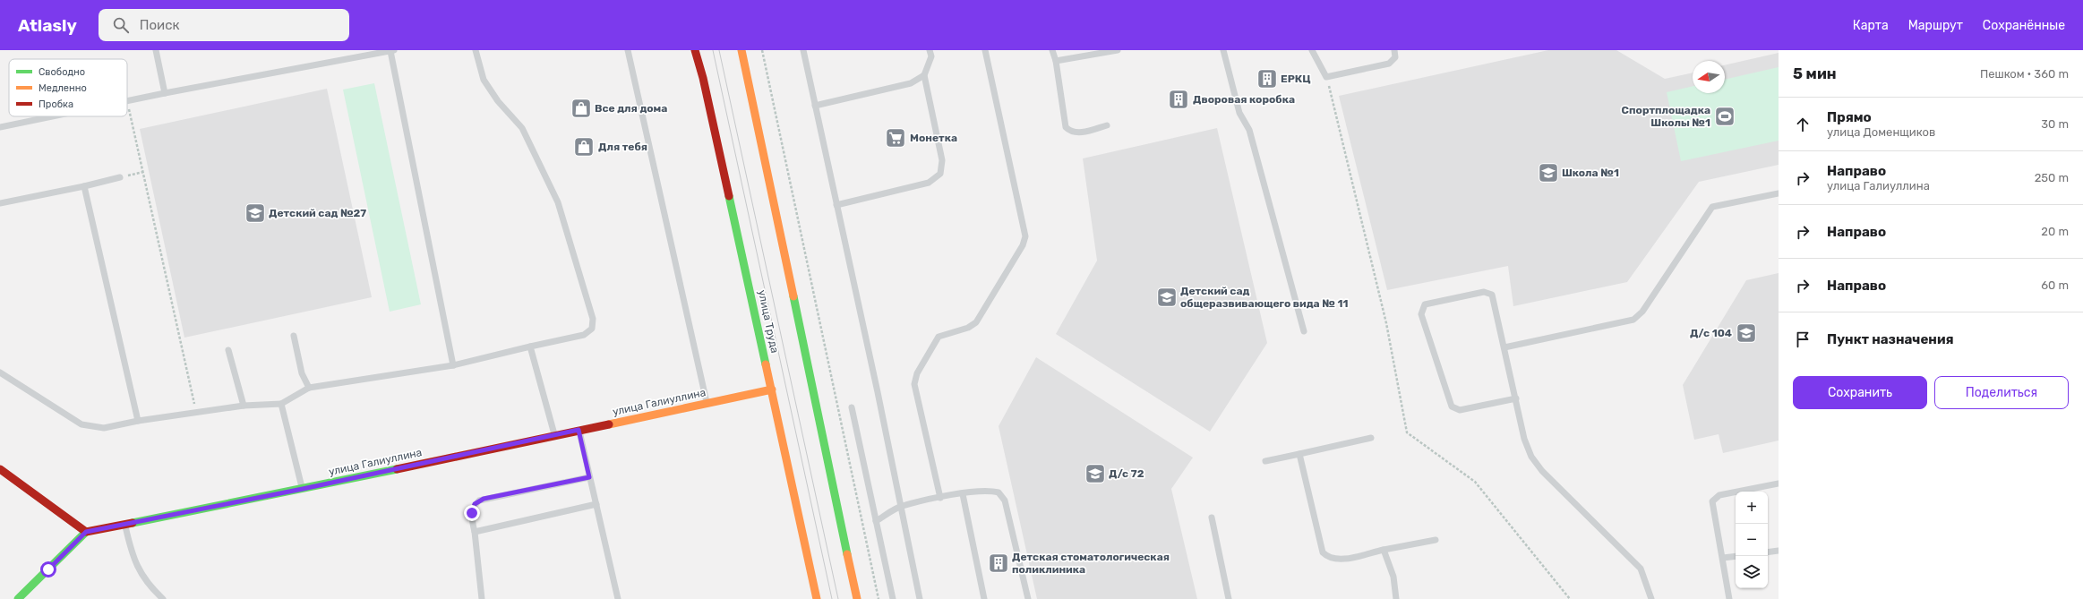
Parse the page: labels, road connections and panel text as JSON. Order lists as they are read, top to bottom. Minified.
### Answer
{"streets":{"main road":["улица Труда","улица Галиуллина"]},"crossings":[["улица Труда","улица Галиуллина"]],"places":{"building":["ЕРКЦ","Дворовая коробка","Детская стоматологическая поликлиника"],"shop":["Все для дома","Для тебя"],"sports":["Спортплощадка Школы №1"],"supermarket":["Монетка"],"school or university":["Школа №1","Детский сад №27","Детский сад общеразвивающего вида № 11","Д/с 104","Д/с 72"]},"legend":["Свободно","Медленно","Пробка"],"north":"left","page":{"header":"Atlasly","search":"Поиск","nav":["Карта","Маршрут","Сохранённые"],"heading":["5 мин","Пешком · 360 m"],"list":[["Прямо","улица Доменщиков","30 m"],["Направо","улица Галиуллина","250 m"],["Направо","20 m"],["Направо","60 m"],"Пункт назначения"],"buttons":["Сохранить","Поделиться"],"map_buttons":["+","−"]}}
